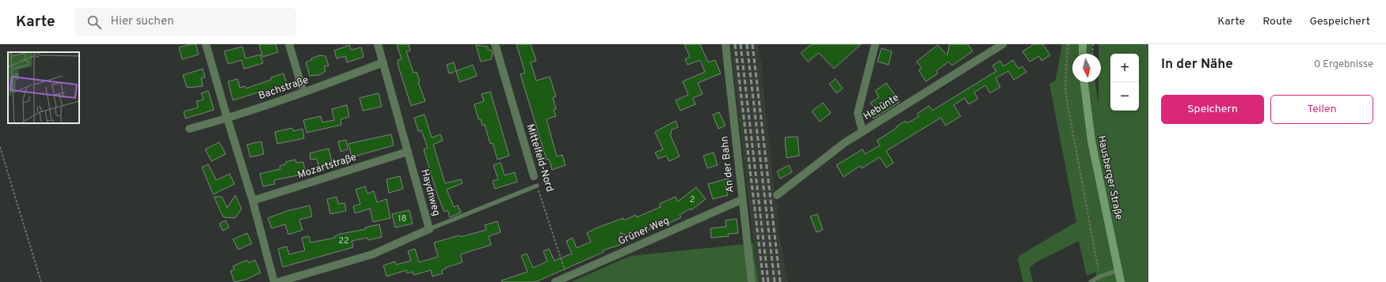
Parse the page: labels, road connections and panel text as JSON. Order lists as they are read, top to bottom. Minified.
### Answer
{"streets":{"main road":["Hausberger Straße"],"street":["Bachstraße","Hebünte","Mittelfeld-Nord","An der Bahn","Mozartstraße","Haydnweg","Grüner Weg"]},"crossings":[["Bachstraße","Haydnweg"],["Mittelfeld-Nord","Grüner Weg"],["An der Bahn","Grüner Weg"],["Mozartstraße","Haydnweg"]],"house_numbers":["2","18","22"],"north":"bottom","page":{"header":"Karte","search":"Hier suchen","nav":["Karte","Route","Gespeichert"],"heading":["In der Nähe","0 Ergebnisse"],"map_buttons":["+","−"],"buttons":["Speichern","Teilen"]}}
